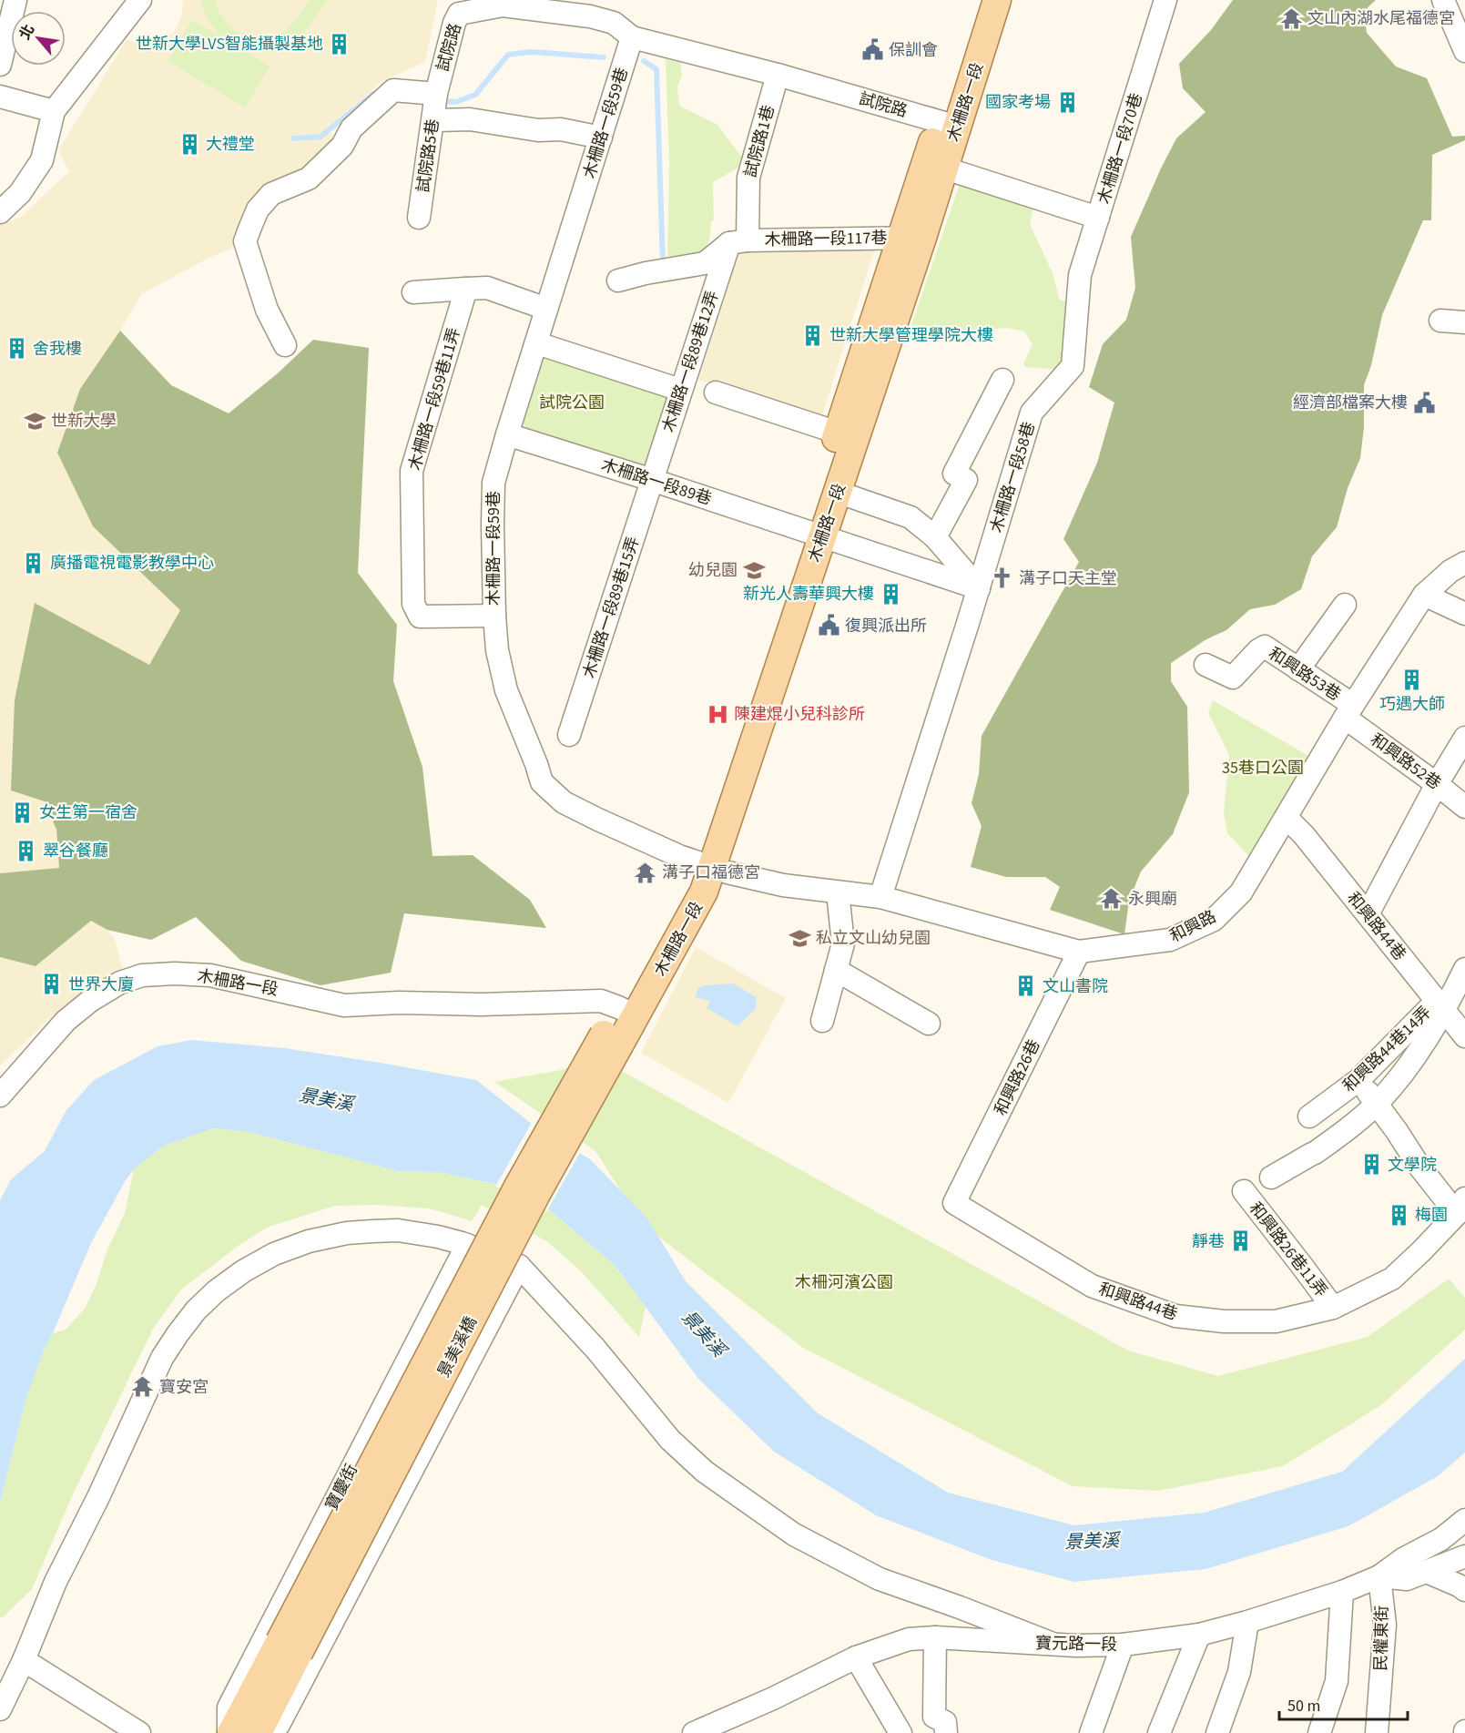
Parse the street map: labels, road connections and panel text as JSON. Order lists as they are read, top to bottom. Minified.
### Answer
{"streets":{"main road":["木柵路一段","景美溪橋","寶慶街"],"street":["試院路","木柵路一段59巷","試院路1巷","木柵路一段70巷","試院路5巷","木柵路一段117巷","木柵路一段89巷12弄","木柵路一段59巷11弄","木柵路一段58巷","木柵路一段89巷","木柵路一段89巷15弄","和興路53巷","和興路52巷","和興路","和興路44巷","和興路44巷14弄","和興路26巷","和興路26巷11弄","民權東街","寶元路一段"]},"crossings":[["試院路","木柵路一段"],["試院路","木柵路一段59巷"],["試院路","試院路1巷"],["試院路","試院路5巷"],["木柵路一段","木柵路一段59巷"],["木柵路一段","木柵路一段70巷"],["木柵路一段","木柵路一段117巷"],["木柵路一段","木柵路一段89巷"],["木柵路一段","和興路"],["木柵路一段","景美溪橋"],["木柵路一段59巷","木柵路一段59巷11弄"],["木柵路一段59巷","木柵路一段89巷"],["木柵路一段59巷","和興路"],["試院路1巷","木柵路一段117巷"],["試院路1巷","木柵路一段89巷12弄"],["木柵路一段70巷","木柵路一段58巷"],["木柵路一段117巷","木柵路一段89巷12弄"],["木柵路一段89巷12弄","木柵路一段89巷"],["木柵路一段89巷12弄","木柵路一段89巷15弄"],["木柵路一段58巷","和興路"],["木柵路一段89巷","木柵路一段89巷15弄"],["和興路53巷","和興路52巷"],["和興路53巷","和興路"],["和興路52巷","和興路"],["和興路","和興路44巷"],["和興路","和興路26巷"],["和興路44巷","和興路44巷14弄"],["和興路44巷","和興路26巷"],["和興路44巷","和興路26巷11弄"],["景美溪橋","寶慶街"],["民權東街","寶元路一段"]],"water":["景美溪"],"parks":["試院公園","35巷口公園","木柵河濱公園"],"places":{"temple":["文山內湖水尾福德宮","溝子口福德宮","永興廟","寶安宮"],"building":["世新大學LVS智能攝製基地","國家考場","大禮堂","世新大學管理學院大樓","舍我樓","廣播電視電影教學中心","新光人壽華興大樓","巧遇大師","女生第一宿舍","翠谷餐廳","世界大廈","文山書院","文學院","梅園","靜巷"],"public building":["保訓會","經濟部檔案大樓","復興派出所"],"school or university":["世新大學","幼兒園","私立文山幼兒園"],"church":["溝子口天主堂"],"hospital":["陳建焜小兒科診所"]},"scale_bar":"50 m","north":"top left"}
